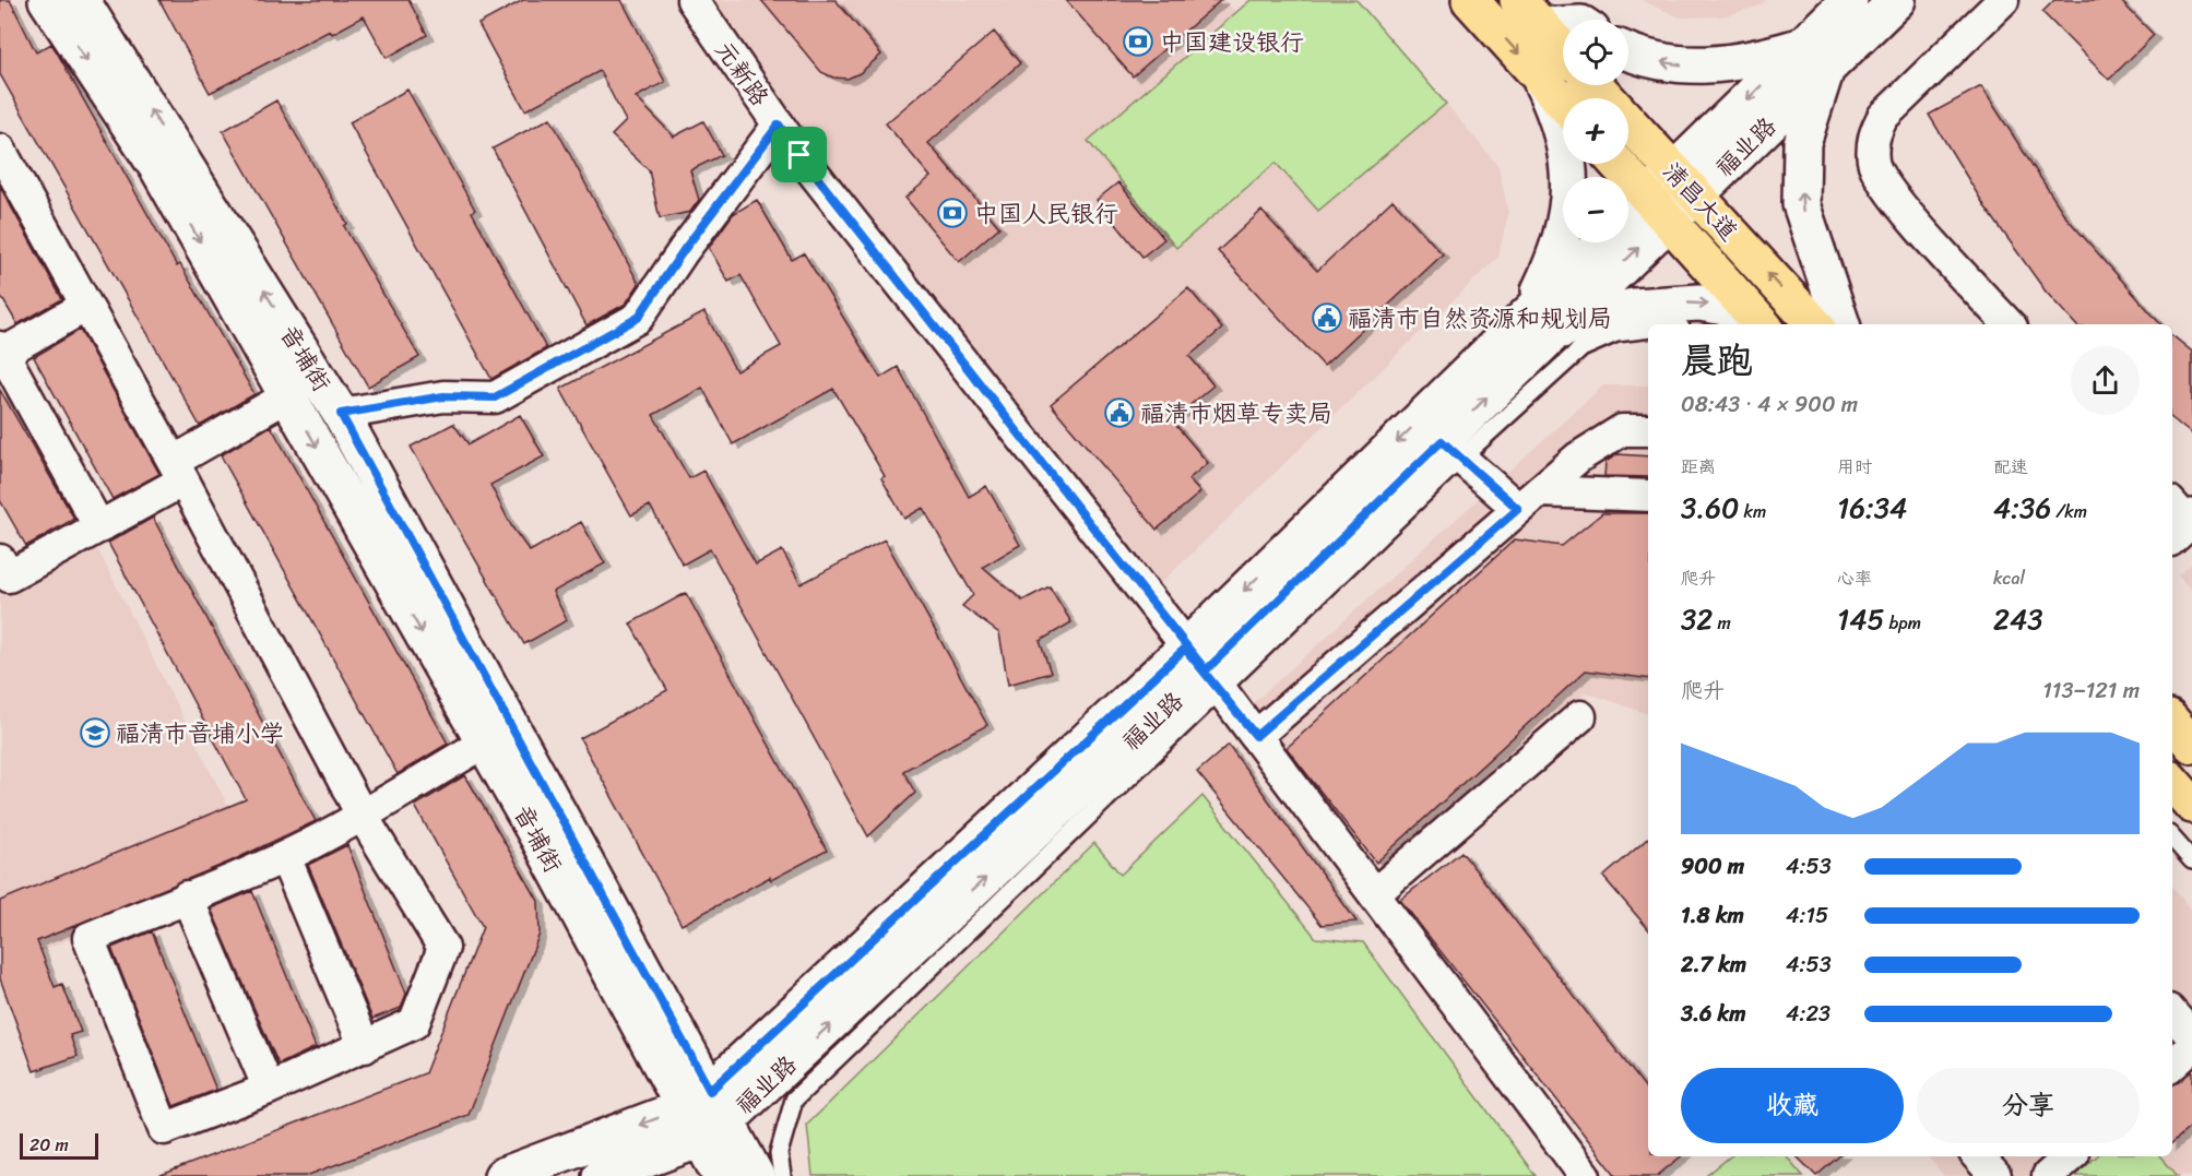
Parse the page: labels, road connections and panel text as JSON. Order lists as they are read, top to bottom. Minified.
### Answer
{"streets":{"main road":["清昌大道"],"street":["元新路","福业路","音埔街"]},"crossings":[["元新路","福业路"],["福业路","清昌大道"],["福业路","音埔街"]],"places":{"bank":["中国建设银行","中国人民银行"],"public building":["福清市自然资源和规划局","福清市烟草专卖局"],"school or university":["福清市音埔小学"]},"scale_bar":"20 m","page":{"map_buttons":["+","−"],"heading":["晨跑","08:43 · 4 × 900 m"],"stats":[["距离","3.60 km"],["用时","16:34"],["配速","4:36 /km"],["爬升","32 m"],["心率","145 bpm"],["kcal","243"]],"chart":["爬升","113–121 m"],"list":[{"name":"900 m","note":"4:53"},{"name":"1.8 km","note":"4:15"},{"name":"2.7 km","note":"4:53"},{"name":"3.6 km","note":"4:23"}],"buttons":["收藏","分享"],"scale":"20 m"}}
